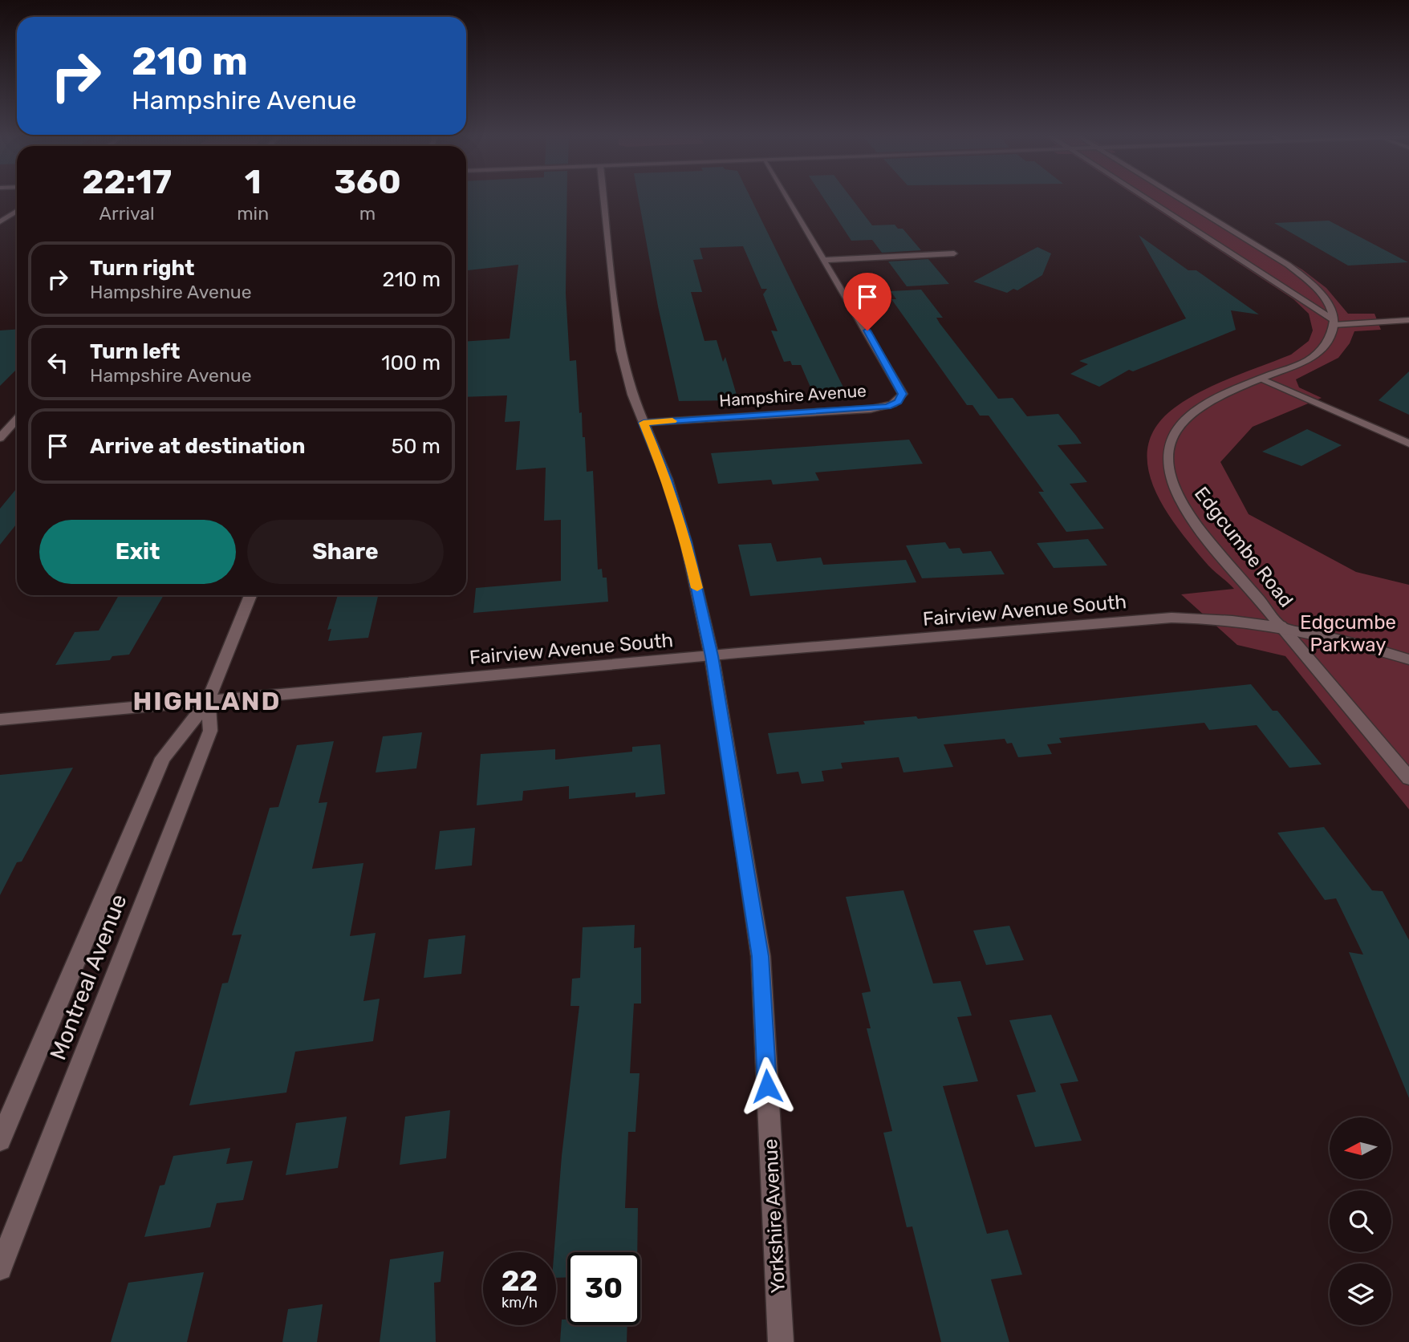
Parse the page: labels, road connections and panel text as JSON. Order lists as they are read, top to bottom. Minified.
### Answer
{"streets":{"street":["Hampshire Avenue","Edgcumbe Road","Fairview Avenue South","Montreal Avenue","Yorkshire Avenue"]},"crossings":[["Hampshire Avenue","Yorkshire Avenue"],["Edgcumbe Road","Fairview Avenue South"],["Fairview Avenue South","Montreal Avenue"],["Fairview Avenue South","Yorkshire Avenue"]],"districts":["HIGHLAND"],"parks":["Edgcumbe Parkway"],"north":"left","page":{"turn":["210 m","Hampshire Avenue"],"eta":["22:17","Arrival","1","min","360","m"],"list":[{"name":"Turn right","note":"Hampshire Avenue","value":"210 m"},{"name":"Turn left","note":"Hampshire Avenue","value":"100 m"},{"name":"Arrive at destination","value":"50 m"}],"buttons":["Exit","Share"],"speed":"22 km/h","limit":"30"}}
